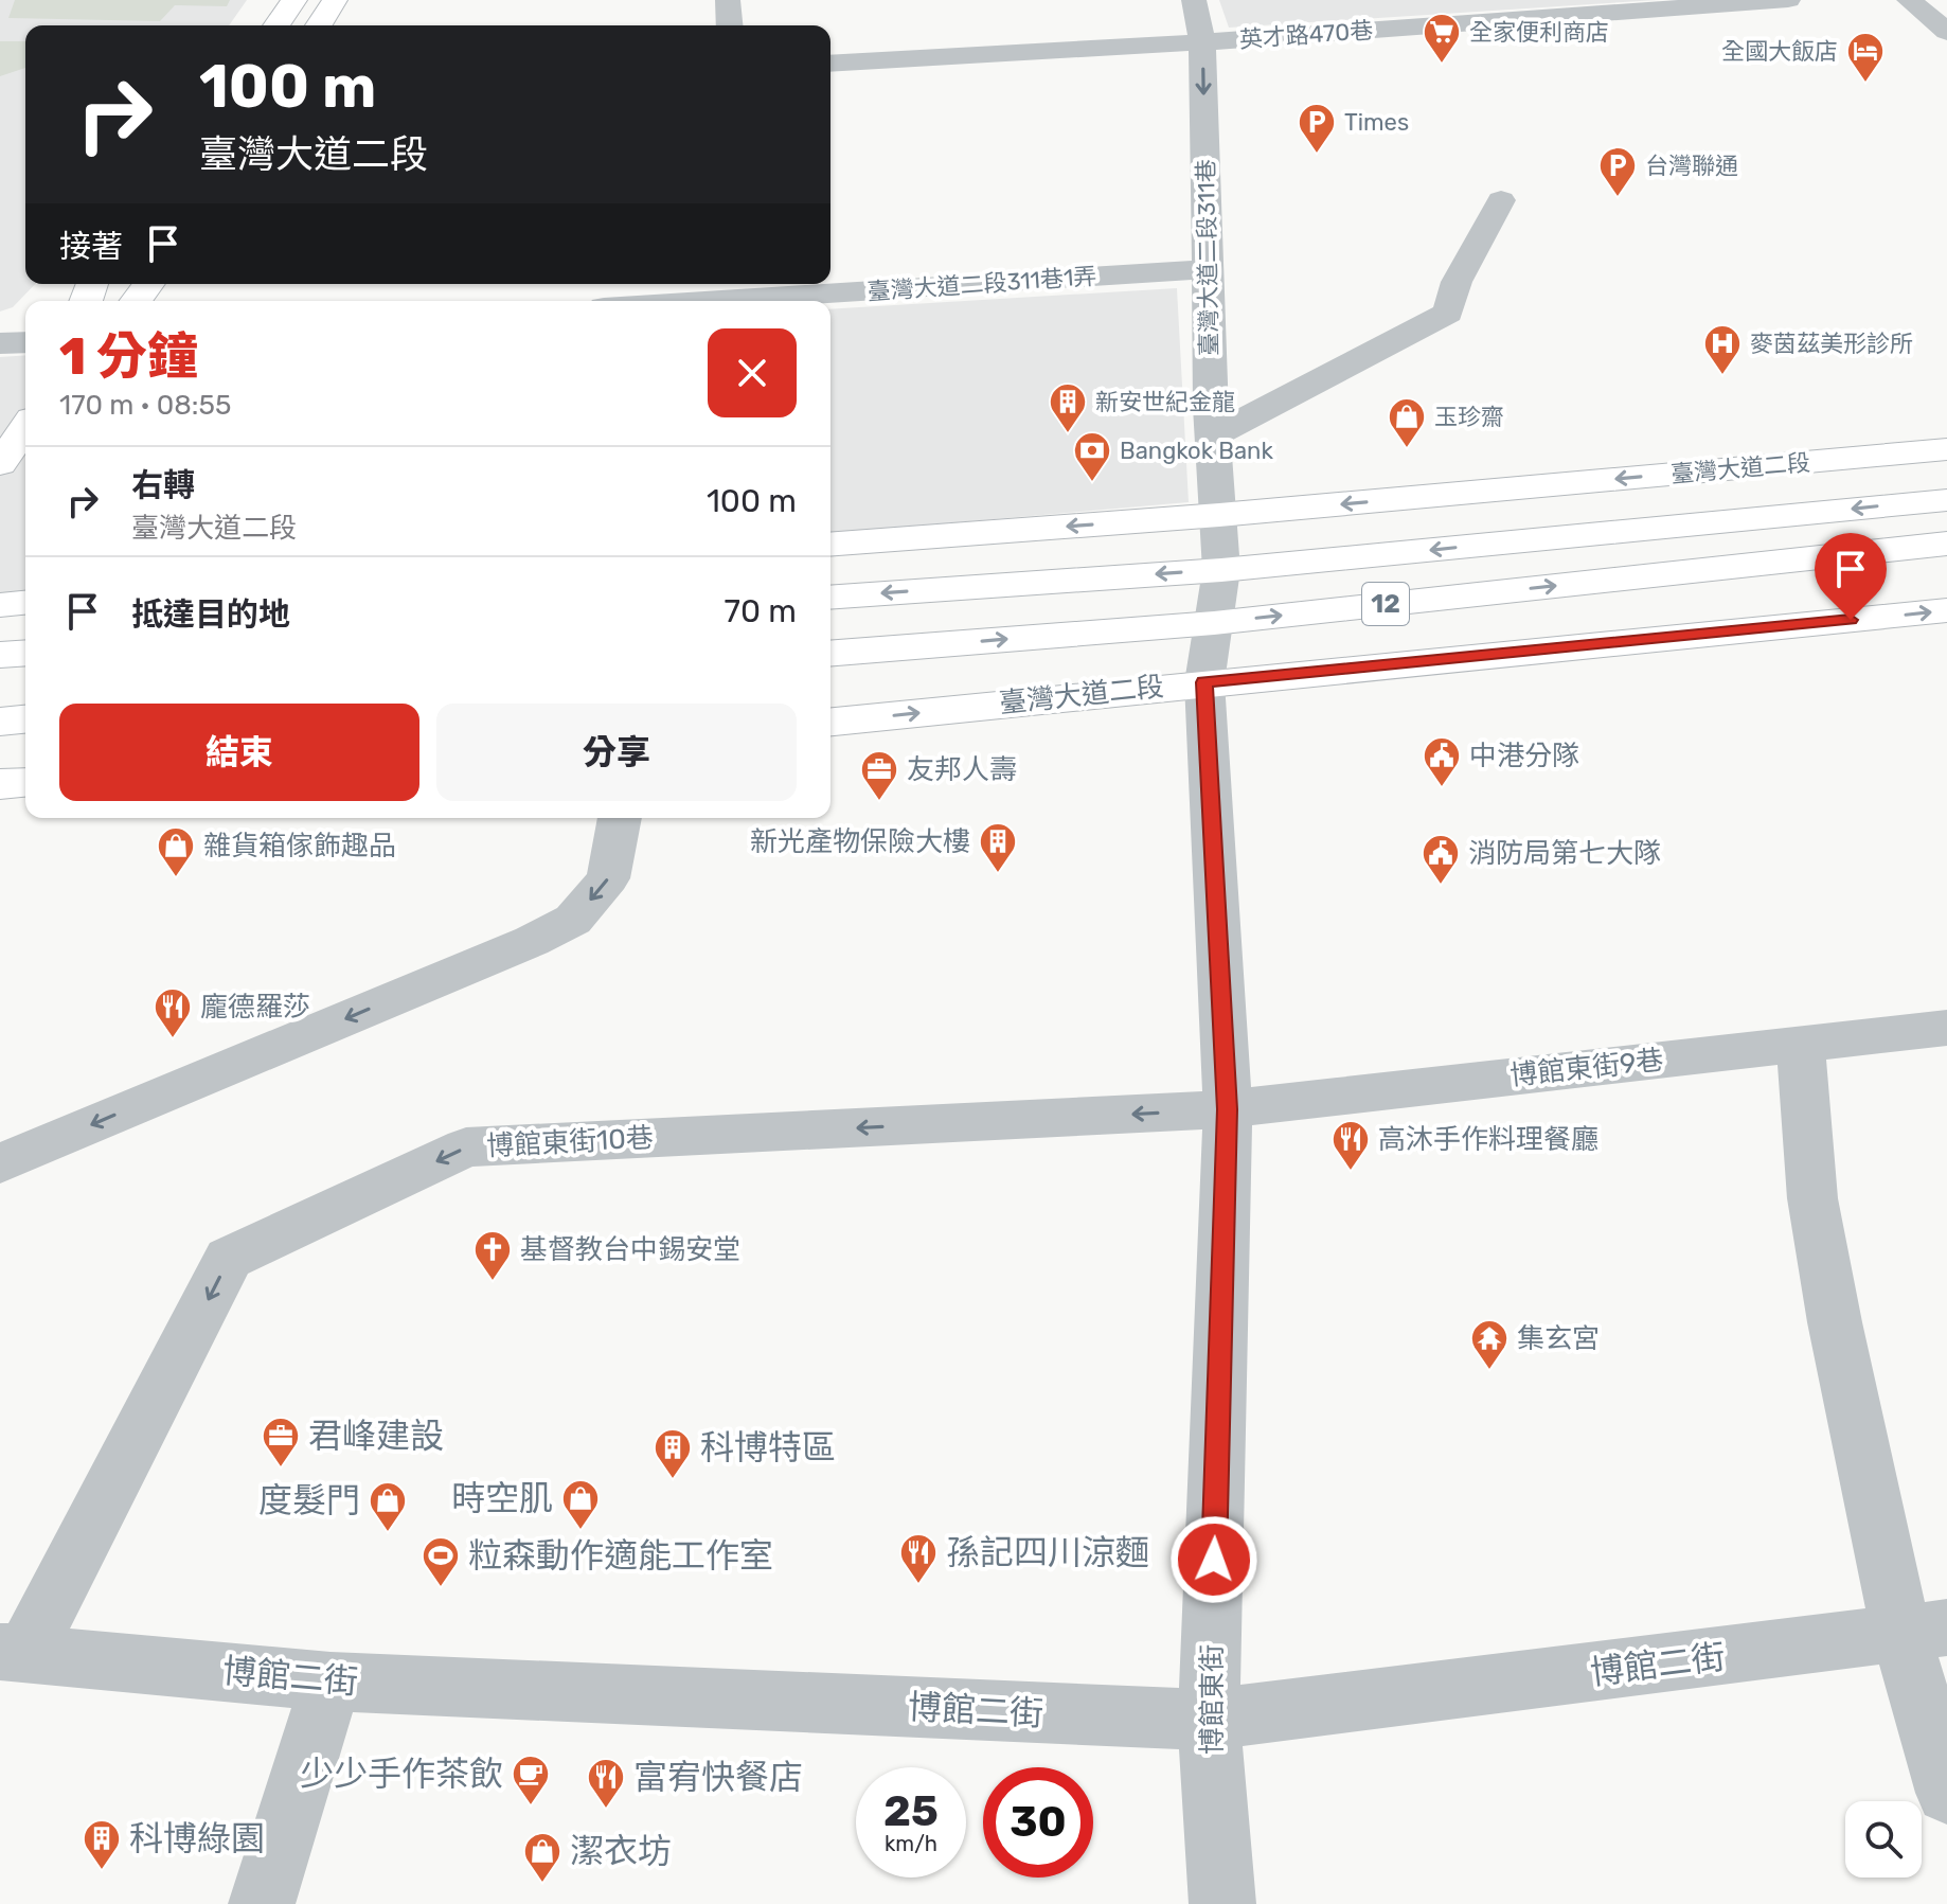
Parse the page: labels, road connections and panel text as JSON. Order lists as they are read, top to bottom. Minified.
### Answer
{"streets":{"main road":["臺灣大道二段","12"],"street":["英才路470巷","臺灣大道二段311巷","臺灣大道二段311巷1弄","博館東街9巷","博館東街10巷","博館二街","博館東街"]},"crossings":[["英才路470巷","臺灣大道二段311巷"],["臺灣大道二段311巷","臺灣大道二段311巷1弄"],["臺灣大道二段311巷","臺灣大道二段"],["臺灣大道二段311巷","12"],["臺灣大道二段311巷","博館東街"],["臺灣大道二段","博館東街"],["12","博館東街"],["博館東街9巷","博館東街10巷"],["博館東街9巷","博館東街"],["博館東街10巷","博館二街"],["博館東街10巷","博館東街"],["博館二街","博館東街"]],"one_way":["臺灣大道二段311巷"],"places":{"supermarket":["全家便利商店"],"hotel":["全國大飯店"],"parking":["Times","台灣聯通"],"hospital":["麥茵茲美形診所"],"building":["新安世紀金龍","新光產物保險大樓","科博特區","科博綠園"],"shop":["玉珍齋","雜貨箱傢飾趣品","時空肌","度髮門","潔衣坊"],"bank":["Bangkok Bank"],"public building":["中港分隊","消防局第七大隊"],"office":["友邦人壽","君峰建設"],"restaurant":["龐德羅莎","高沐手作料理餐廳","孫記四川涼麵","富宥快餐店"],"church":["基督教台中錫安堂"],"temple":["集玄宮"],"sports":["粒森動作適能工作室"],"cafe":["少少手作茶飲"]},"page":{"turn":["100 m","臺灣大道二段"],"then":"接著","heading":["1 分鐘","170 m · 08:55"],"list":[{"name":"右轉","note":"臺灣大道二段","value":"100 m"},{"name":"抵達目的地","value":"70 m"}],"buttons":["結束","分享"],"speed":"25 km/h","limit":"30"}}
